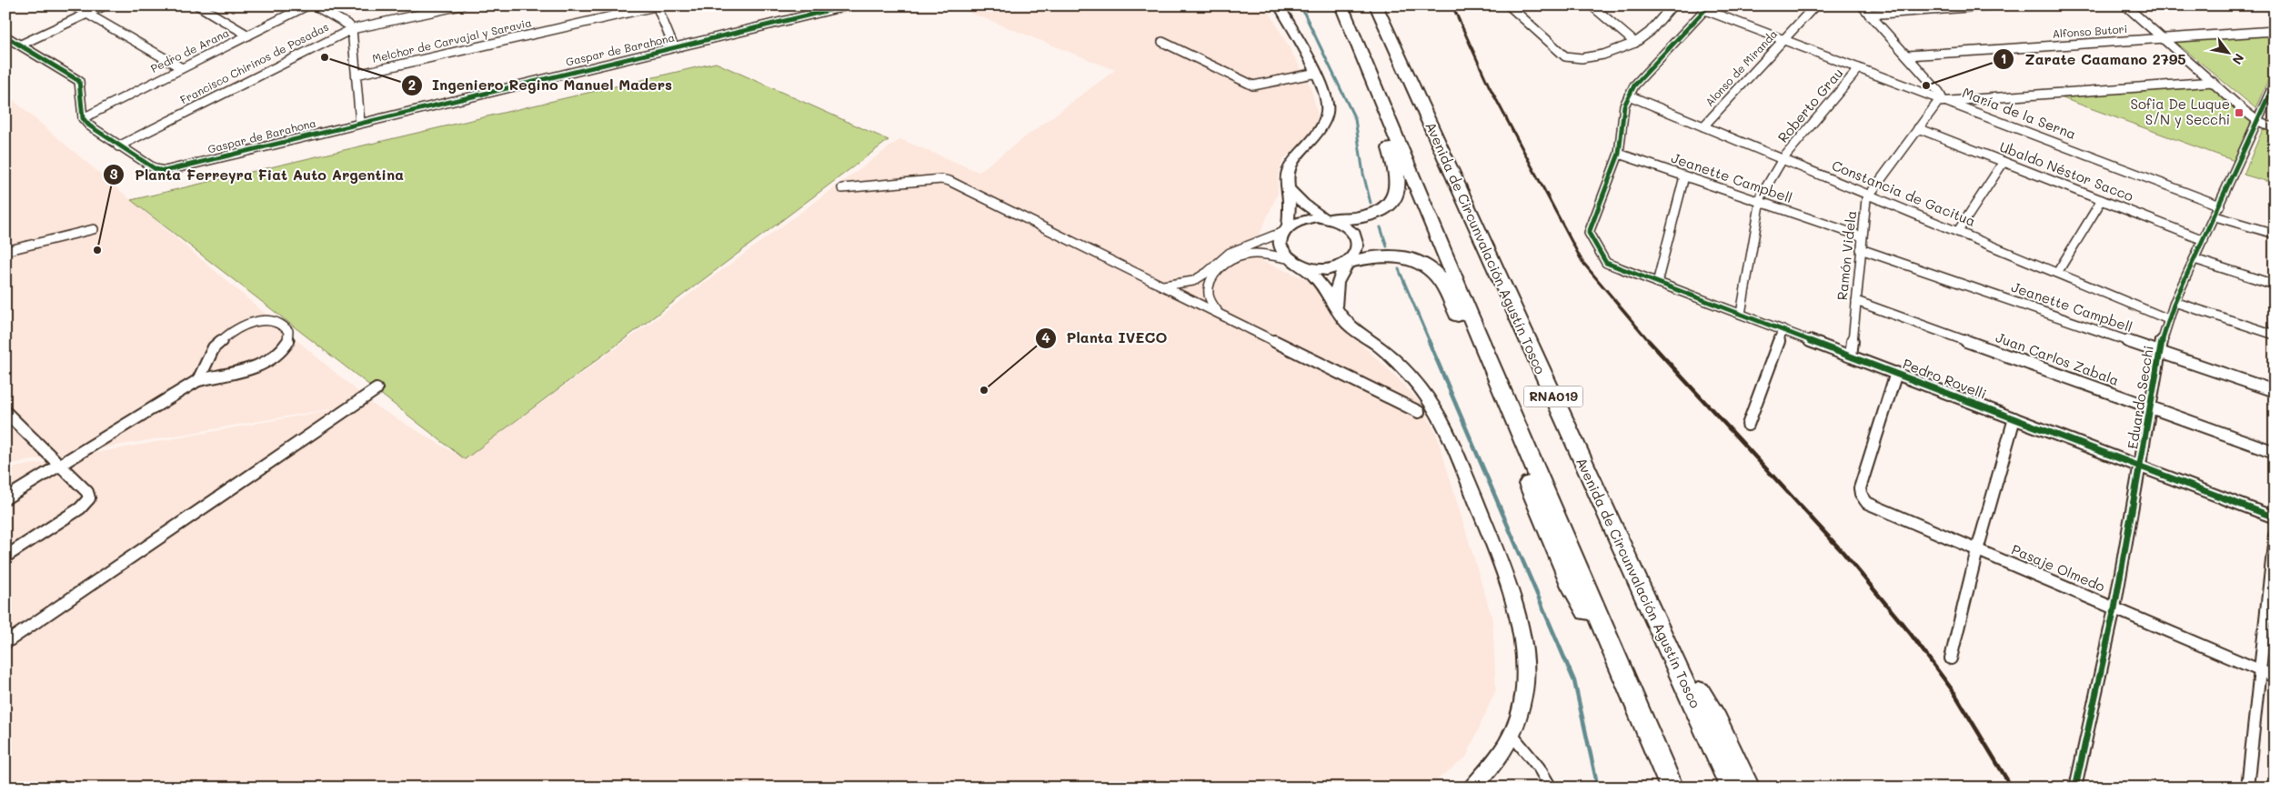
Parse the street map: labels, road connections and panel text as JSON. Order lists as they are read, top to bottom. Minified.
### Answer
{"streets":{"highway":["Avenida de Circunvalación Agustín Tosco","RNA019"],"street":["Alfonso Butori","Melchor de Carvajal y Saravia","Gaspar de Barahona","Pedro de Arana","Francisco Chirinos de Posadas","Alonso de Miranda","Roberto Grau","María de la Serna","Ubaldo Néstor Sacco","Jeanette Campbell","Constancia de Gacitua","Ramón Videla","Juan Carlos Zabala","Pedro Rovelli","Eduardo Secchi","Pasaje Olmedo"]},"crossings":[["Gaspar de Barahona","Francisco Chirinos de Posadas"],["Alonso de Miranda","María de la Serna"],["Alonso de Miranda","Constancia de Gacitua"],["Roberto Grau","María de la Serna"],["Roberto Grau","Jeanette Campbell"],["Roberto Grau","Constancia de Gacitua"],["Roberto Grau","Pedro Rovelli"],["María de la Serna","Ramón Videla"],["María de la Serna","Eduardo Secchi"],["Ubaldo Néstor Sacco","Ramón Videla"],["Ubaldo Néstor Sacco","Eduardo Secchi"],["Jeanette Campbell","Ramón Videla"],["Jeanette Campbell","Pedro Rovelli"],["Jeanette Campbell","Eduardo Secchi"],["Constancia de Gacitua","Ramón Videla"],["Constancia de Gacitua","Eduardo Secchi"],["Ramón Videla","Juan Carlos Zabala"],["Ramón Videla","Pedro Rovelli"],["Juan Carlos Zabala","Eduardo Secchi"],["Pedro Rovelli","Eduardo Secchi"],["Pedro Rovelli","Pasaje Olmedo"],["Eduardo Secchi","Pasaje Olmedo"]],"places":{"other":["Ingeniero Regino Manuel Maders","Zarate Caamano 2795","Planta Ferreyra Fiat Auto Argentina","Planta IVECO"],"transit":["Sofia De Luque S/N y Secchi"]},"north":"bottom right"}
